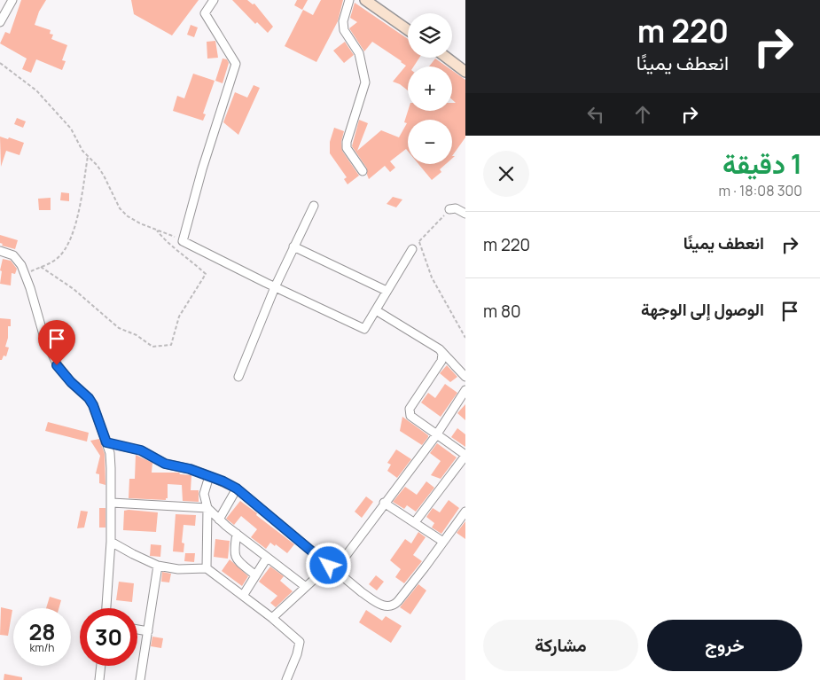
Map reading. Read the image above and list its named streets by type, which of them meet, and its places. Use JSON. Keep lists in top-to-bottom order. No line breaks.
{"page":{"turn":["220 m","انعطف يمينًا"],"map_buttons":["+","−"],"heading":["1 دقيقة","300 m · 18:08"],"list":[{"name":"انعطف يمينًا","value":"220 m"},{"name":"الوصول إلى الوجهة","value":"80 m"}],"speed":"28 km/h","limit":"30","buttons":["خروج","مشاركة"]}}
